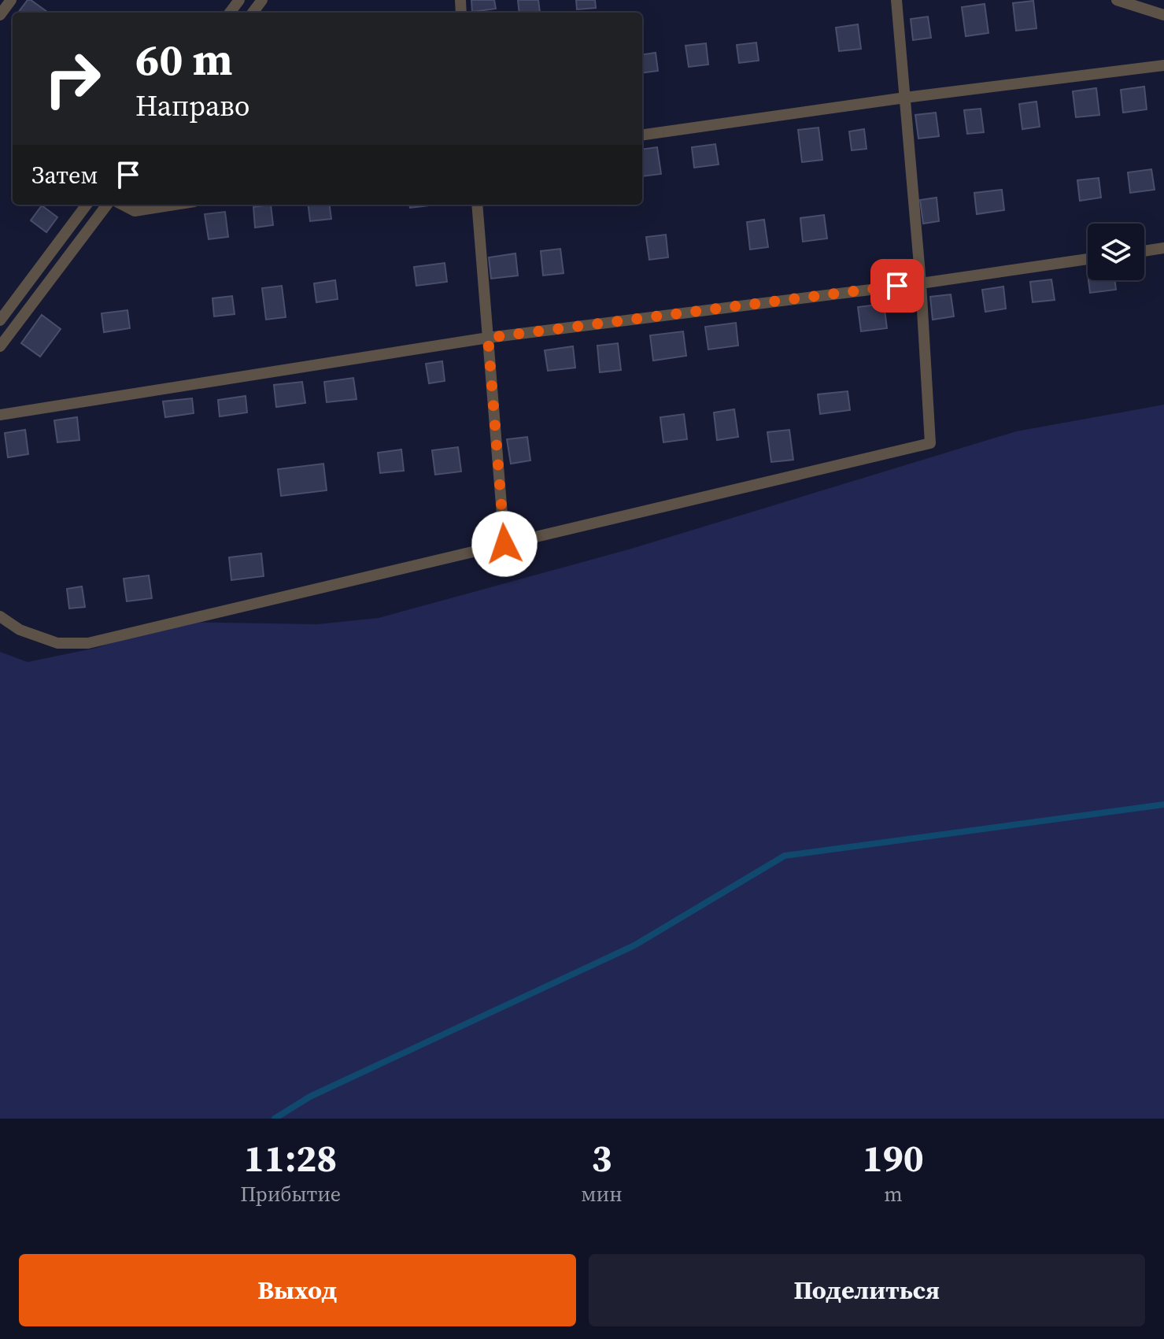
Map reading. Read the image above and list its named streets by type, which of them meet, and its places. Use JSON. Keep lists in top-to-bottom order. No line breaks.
{"page":{"turn":["60 m","Направо"],"then":"Затем","eta":["11:28","Прибытие","3","мин","190","m"],"buttons":["Выход","Поделиться"]}}
